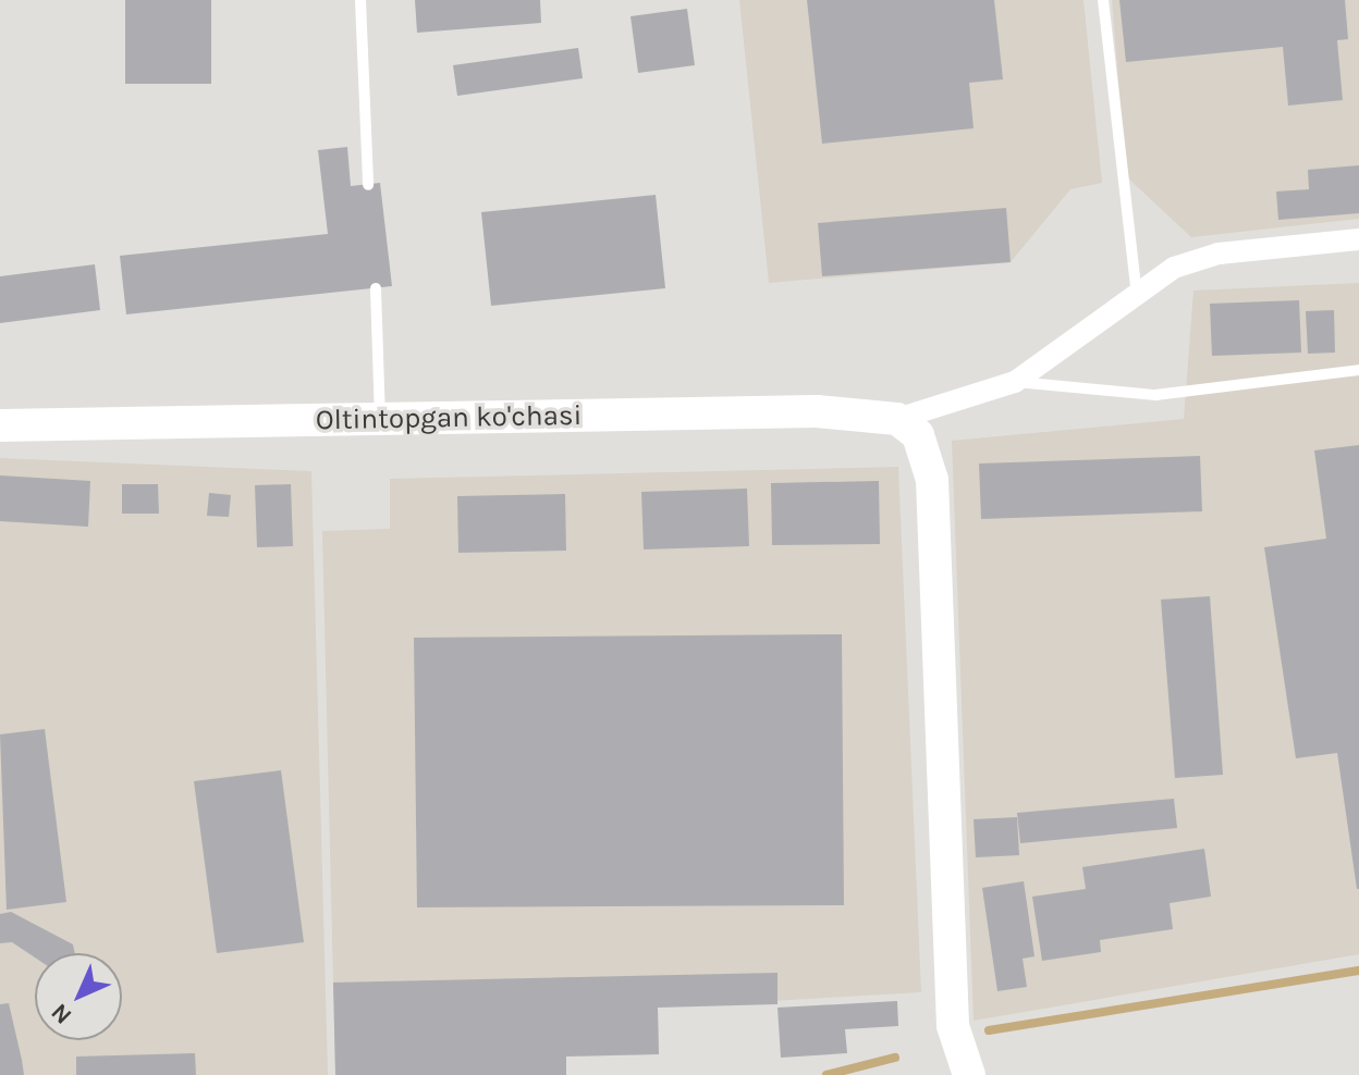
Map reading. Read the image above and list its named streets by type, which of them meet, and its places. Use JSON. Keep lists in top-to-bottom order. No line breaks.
{"streets":{"street":["Oltintopgan ko'chasi"]},"north":"bottom left"}
